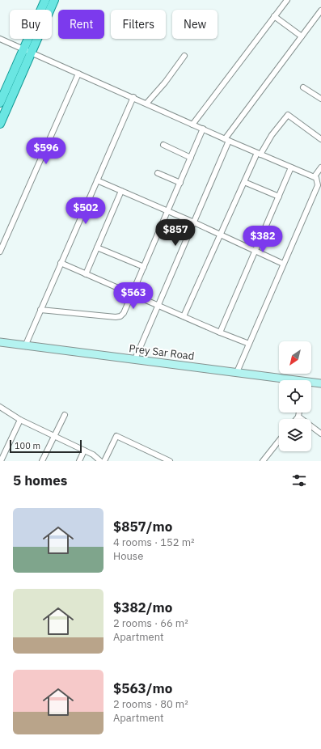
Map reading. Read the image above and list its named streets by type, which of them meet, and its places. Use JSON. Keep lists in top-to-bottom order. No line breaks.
{"streets":{"main road":["Prey Sar Road"]},"scale_bar":"100 m","north":"bottom left","page":{"chip":["Buy","Rent","Filters","New"],"price":["$596","$502","$857","$382","$563"],"scale":"100 m","heading":"5 homes","list":[{"name":"$857/mo","note":"4 rooms · 152 m² · House"},{"name":"$382/mo","note":"2 rooms · 66 m² · Apartment"},{"name":"$563/mo","note":"2 rooms · 80 m² · Apartment"}]}}
